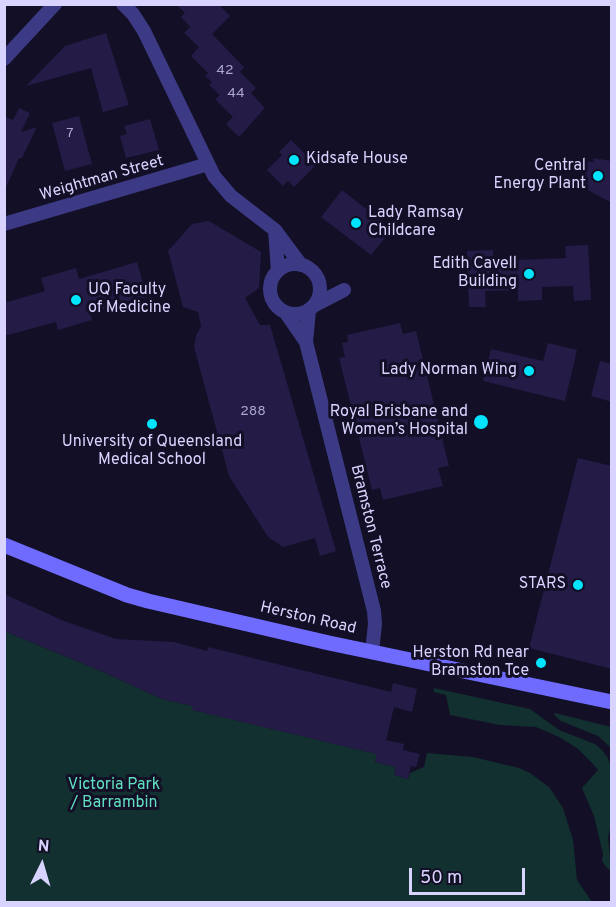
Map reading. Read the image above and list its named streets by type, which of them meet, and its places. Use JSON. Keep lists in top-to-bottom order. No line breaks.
{"streets":{"main road":["Herston Road"],"street":["Weightman Street","Bramston Terrace"]},"crossings":[["Bramston Terrace","Herston Road"]],"parks":["Victoria Park / Barrambin"],"places":["Kidsafe House","Central Energy Plant","Lady Ramsay Childcare","Edith Cavell Building","UQ Faculty of Medicine","Lady Norman Wing","Royal Brisbane and Women’s Hospital","University of Queensland Medical School","STARS","Herston Rd near Bramston Tce"],"house_numbers":["42","44","7","288"],"scale_bar":"50 m","north":"top"}
